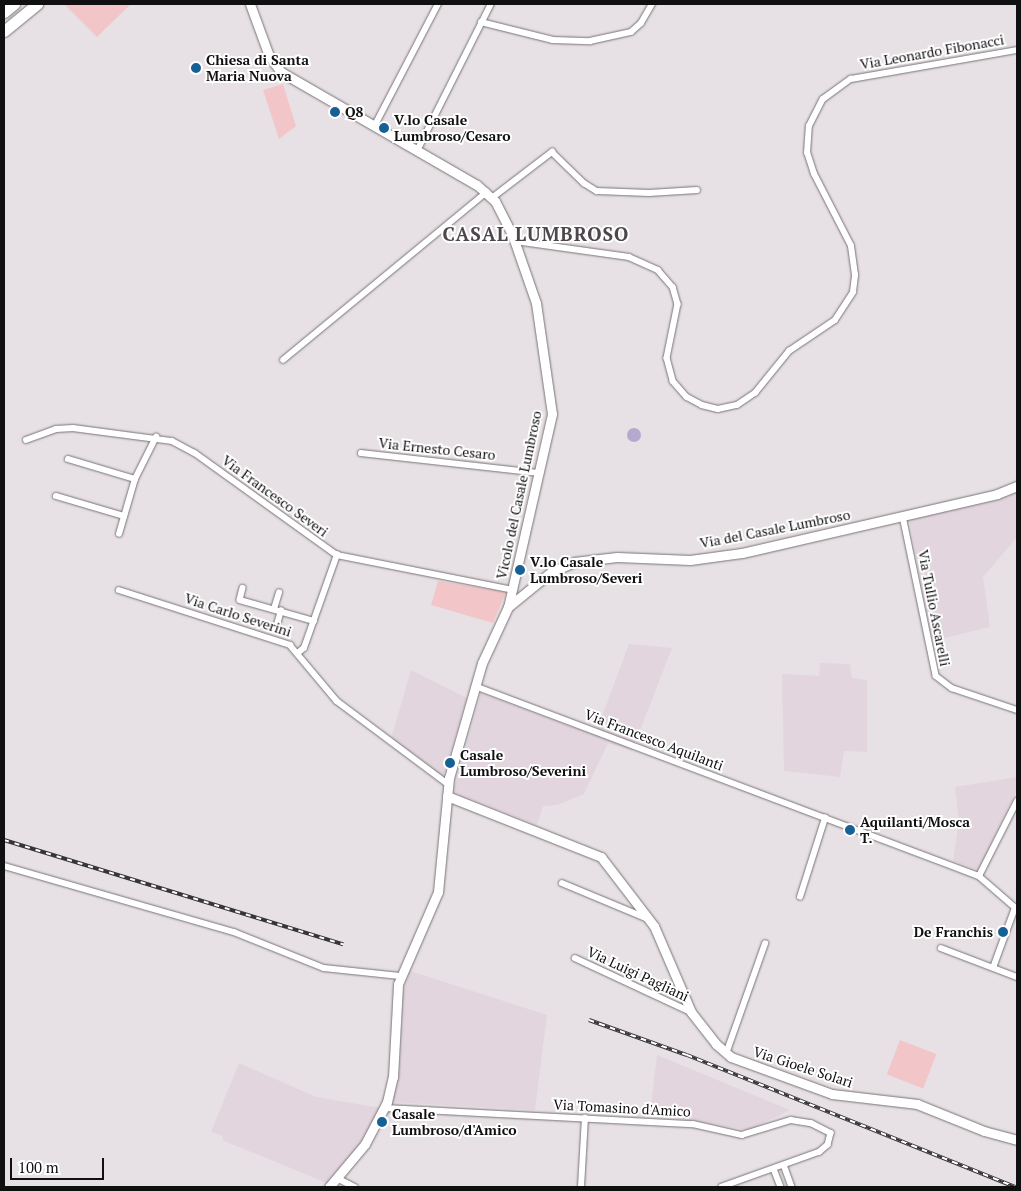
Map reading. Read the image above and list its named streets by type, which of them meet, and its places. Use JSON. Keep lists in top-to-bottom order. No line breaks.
{"streets":{"street":["Via Leonardo Fibonacci","Via Ernesto Cesaro","Vicolo del Casale Lumbroso","Via Francesco Severi","Via del Casale Lumbroso","Via Tullio Ascarelli","Via Carlo Severini","Via Francesco Aquilanti","Via Luigi Pagliani","Via Gioele Solari","Via Tomasino d'Amico"]},"crossings":[["Via Leonardo Fibonacci","Vicolo del Casale Lumbroso"],["Via Ernesto Cesaro","Vicolo del Casale Lumbroso"],["Vicolo del Casale Lumbroso","Via Francesco Severi"],["Vicolo del Casale Lumbroso","Via del Casale Lumbroso"],["Via del Casale Lumbroso","Via Tullio Ascarelli"],["Via del Casale Lumbroso","Via Carlo Severini"],["Via del Casale Lumbroso","Via Francesco Aquilanti"],["Via del Casale Lumbroso","Via Gioele Solari"],["Via del Casale Lumbroso","Via Tomasino d'Amico"],["Via Luigi Pagliani","Via Gioele Solari"]],"districts":["CASAL LUMBROSO"],"places":["Chiesa di Santa Maria Nuova","Q8","V.lo Casale Lumbroso/Cesaro","V.lo Casale Lumbroso/Severi","Casale Lumbroso/Severini","Aquilanti/Mosca T.","De Franchis","Casale Lumbroso/d'Amico"],"scale_bar":"100 m"}
